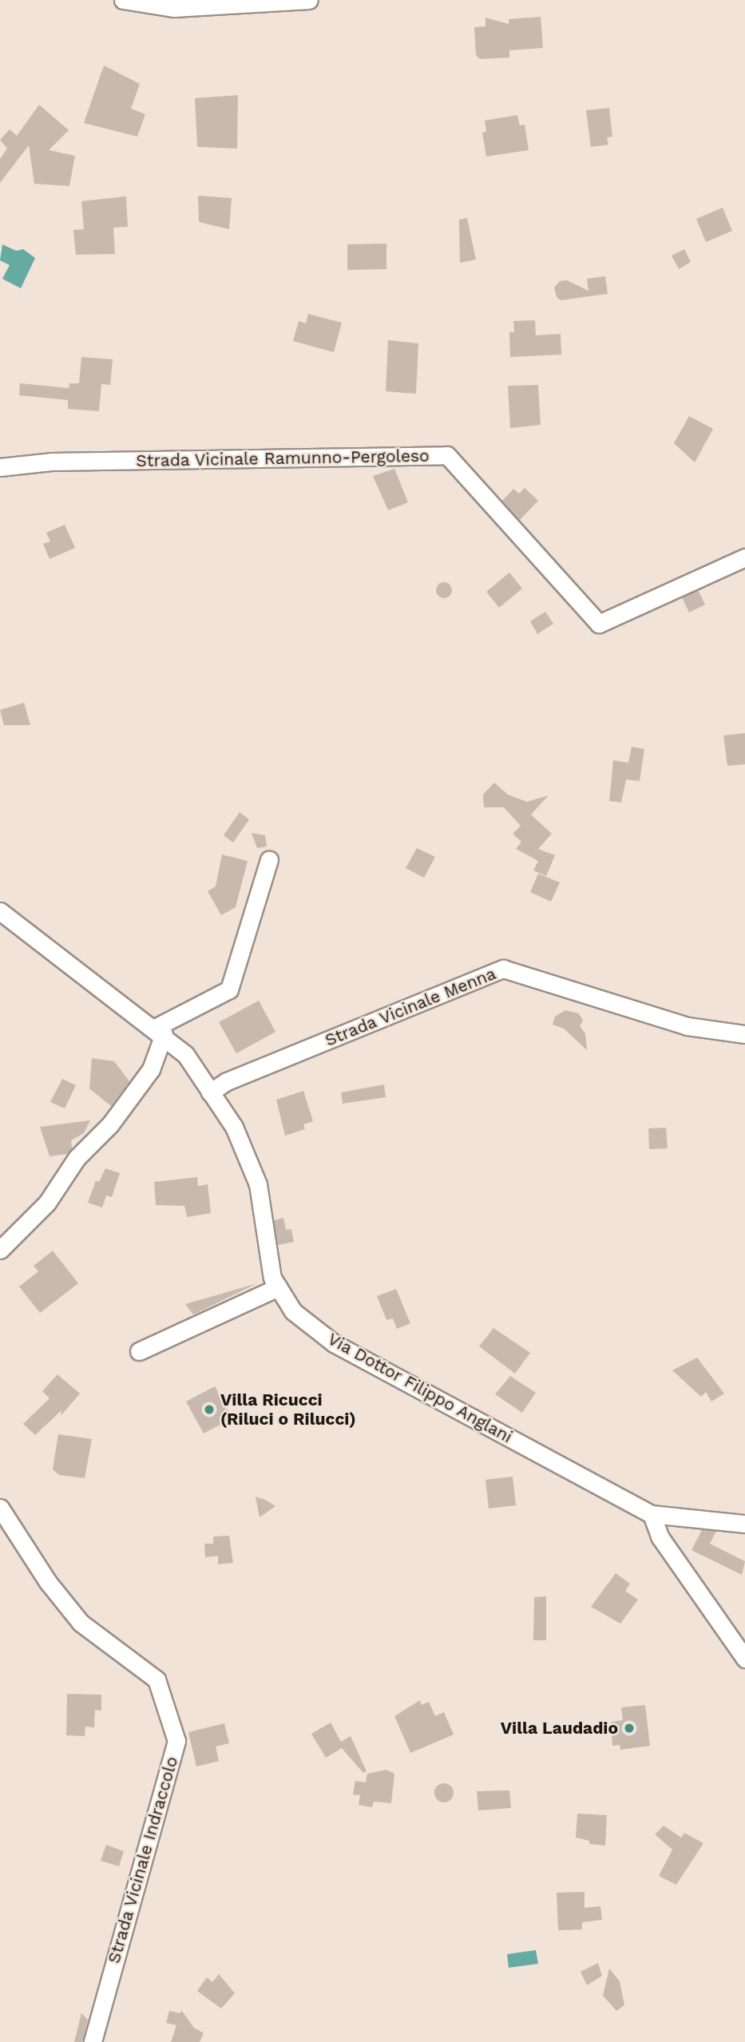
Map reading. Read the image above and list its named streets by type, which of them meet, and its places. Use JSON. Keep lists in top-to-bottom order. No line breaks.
{"streets":{"street":["Strada Vicinale Ramunno-Pergoleso","Strada Vicinale Menna","Via Dottor Filippo Anglani","Strada Vicinale Indraccolo"]},"crossings":[["Strada Vicinale Menna","Via Dottor Filippo Anglani"]],"places":["Villa Ricucci (Riluci o Rilucci)","Villa Laudadio"]}
